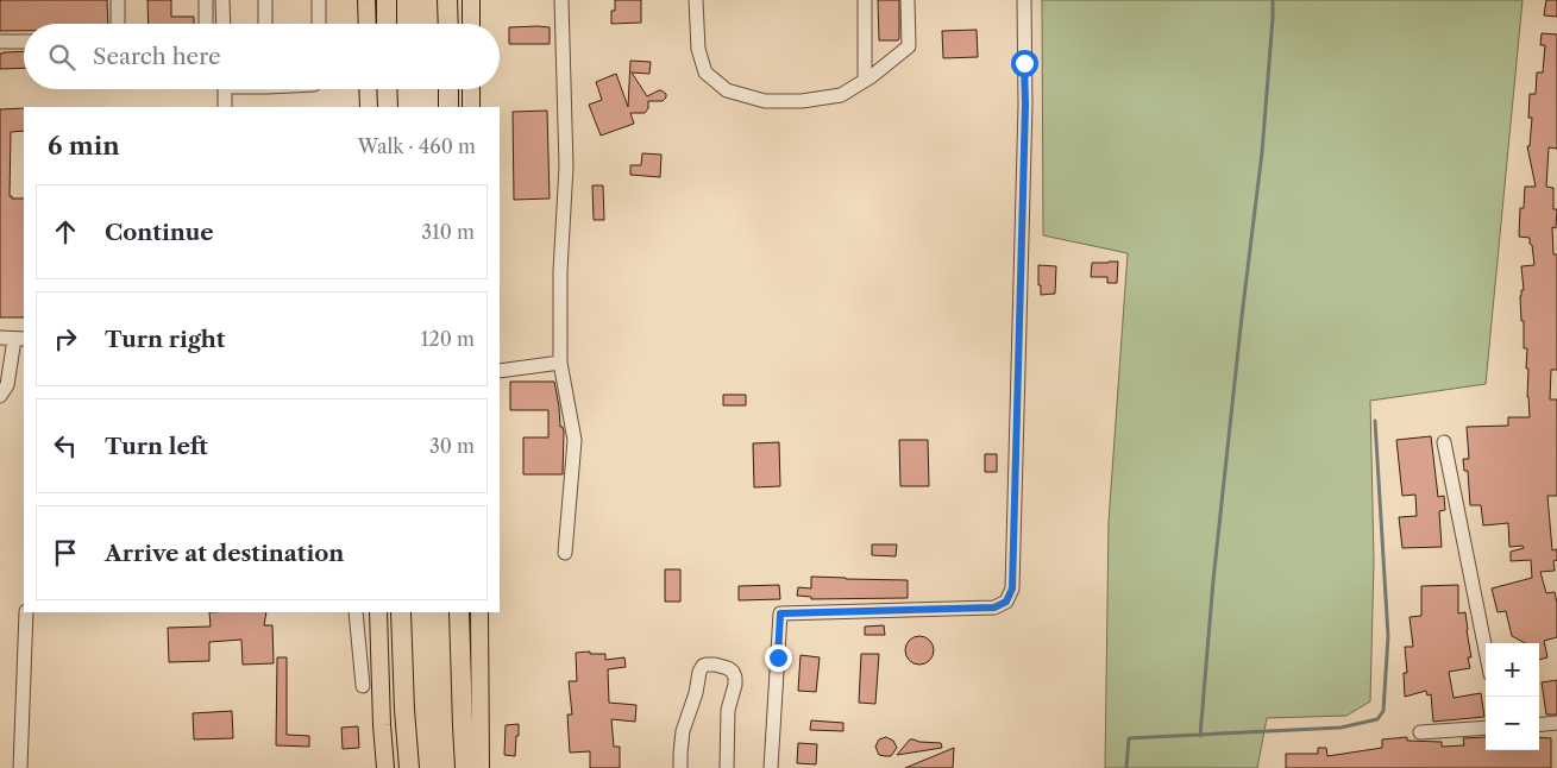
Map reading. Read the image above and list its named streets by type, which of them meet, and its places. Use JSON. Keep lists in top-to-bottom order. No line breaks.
{"page":{"search":"Search here","heading":["6 min","Walk · 460 m"],"list":[["Continue","310 m"],["Turn right","120 m"],["Turn left","30 m"],"Arrive at destination"],"map_buttons":["+","−"]}}
